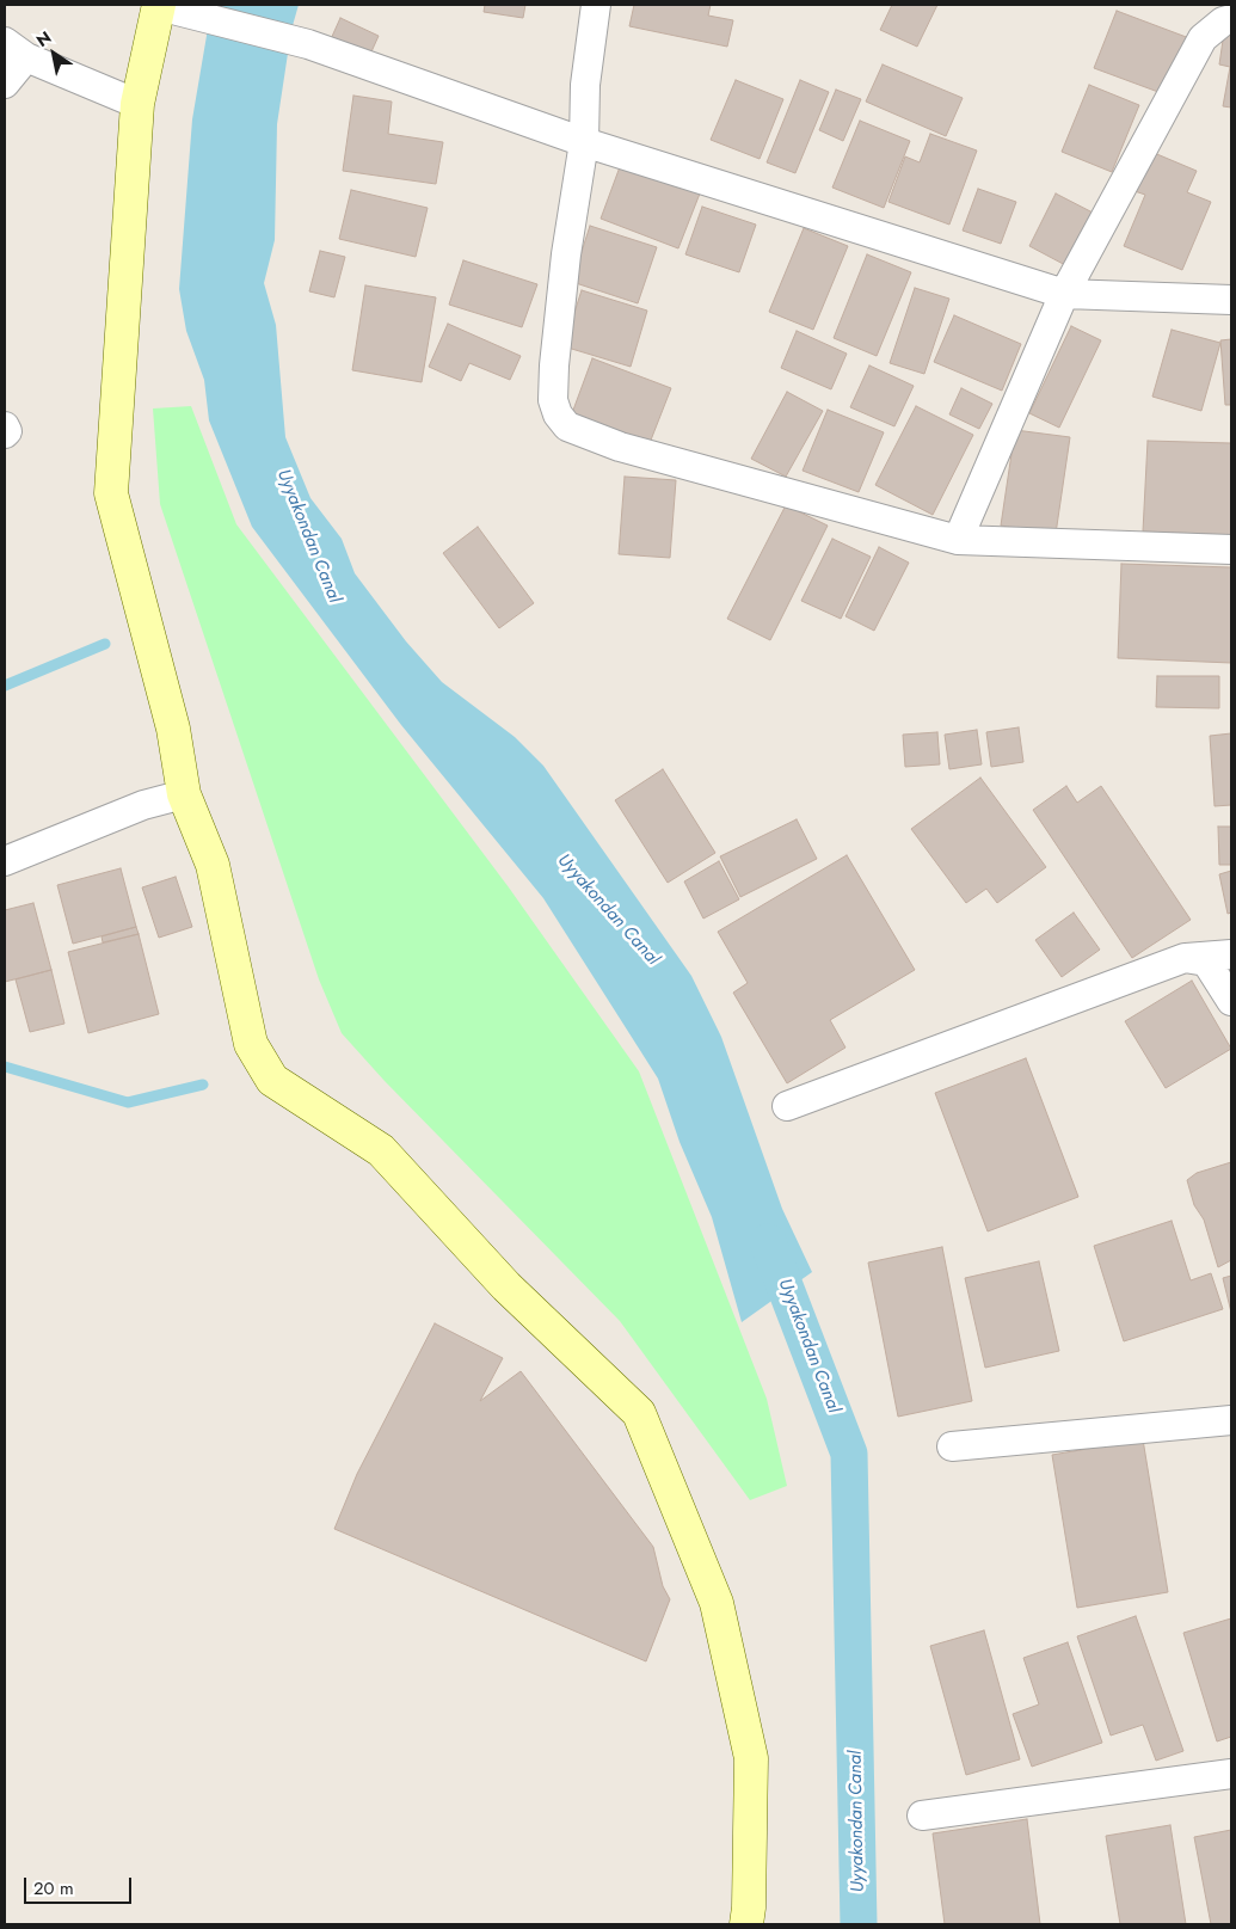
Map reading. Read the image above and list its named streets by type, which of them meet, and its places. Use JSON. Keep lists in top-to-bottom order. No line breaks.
{"water":["Uyyakondan Canal"],"scale_bar":"20 m","north":"top left"}
